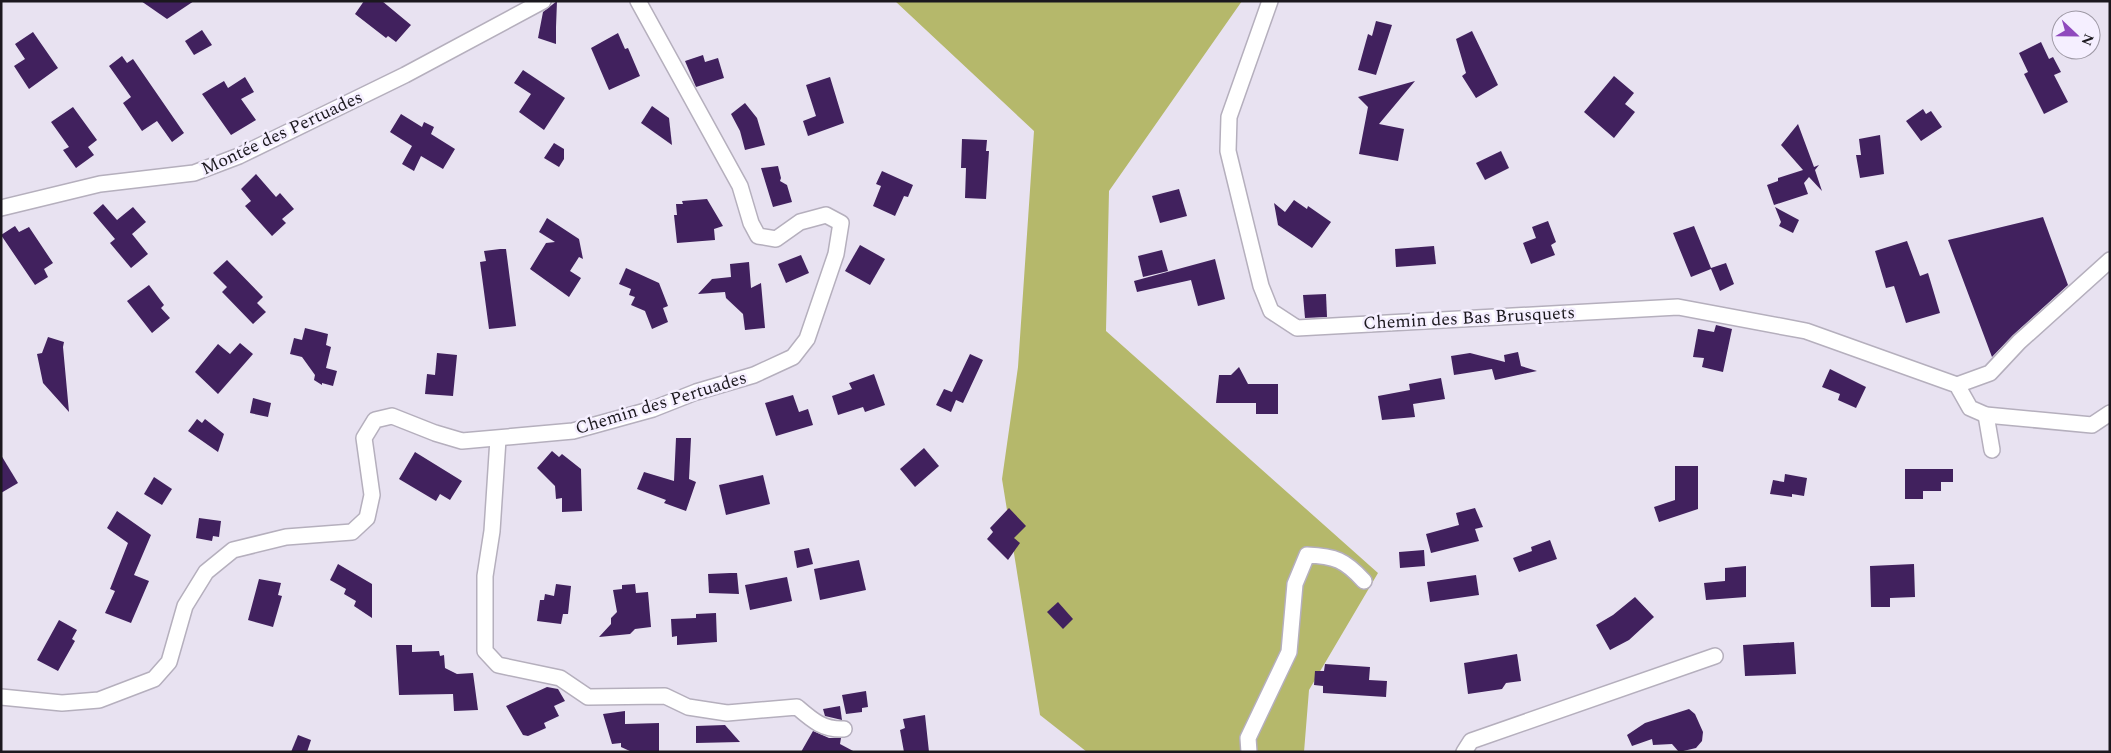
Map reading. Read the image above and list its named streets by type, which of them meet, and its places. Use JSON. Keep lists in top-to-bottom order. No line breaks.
{"streets":{"street":["Montée des Pertuades","Chemin des Bas Brusquets","Chemin des Pertuades"]},"north":"right"}
